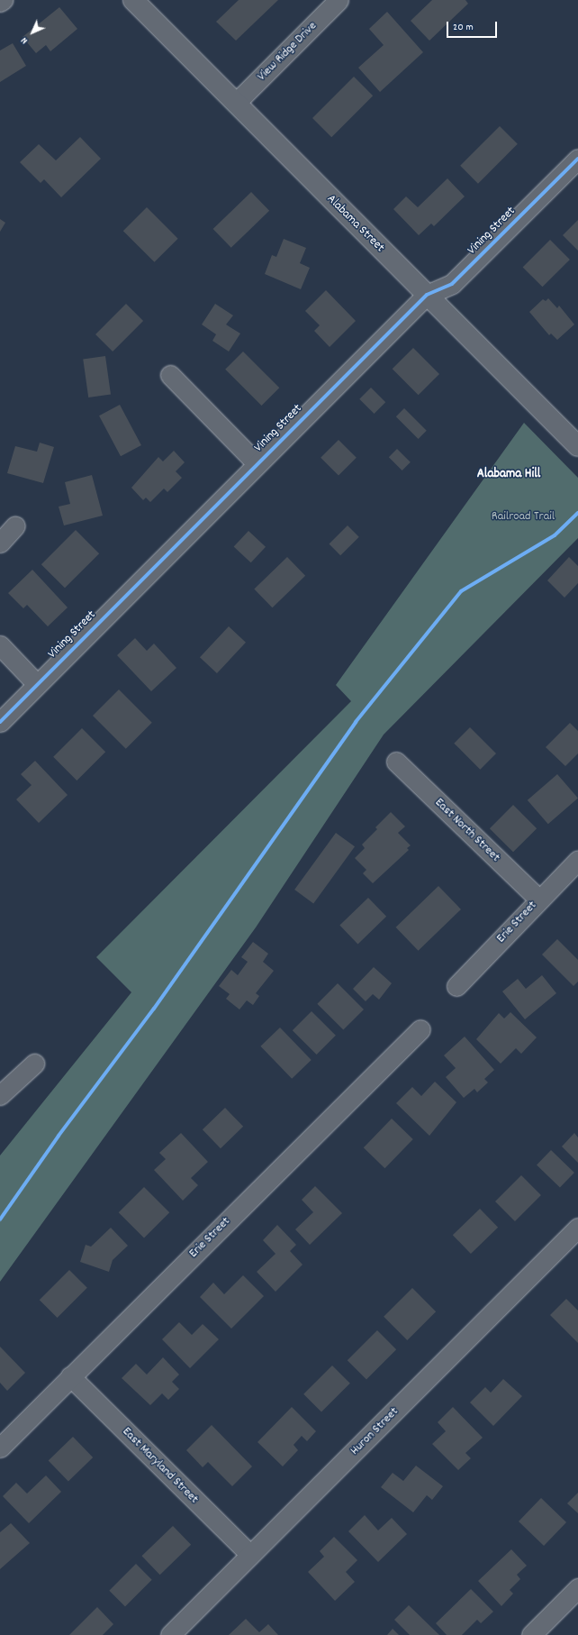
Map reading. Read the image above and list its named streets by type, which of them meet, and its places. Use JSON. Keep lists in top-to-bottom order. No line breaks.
{"streets":{"main road":["Alabama Street"],"street":["View Ridge Drive","Vining Street","East North Street","Erie Street","Huron Street","East Maryland Street"]},"crossings":[["View Ridge Drive","Alabama Street"],["Alabama Street","Vining Street"],["East North Street","Erie Street"],["Erie Street","East Maryland Street"],["Huron Street","East Maryland Street"]],"districts":["Alabama Hill"],"parks":["Railroad Trail"],"scale_bar":"20 m","north":"bottom left"}
